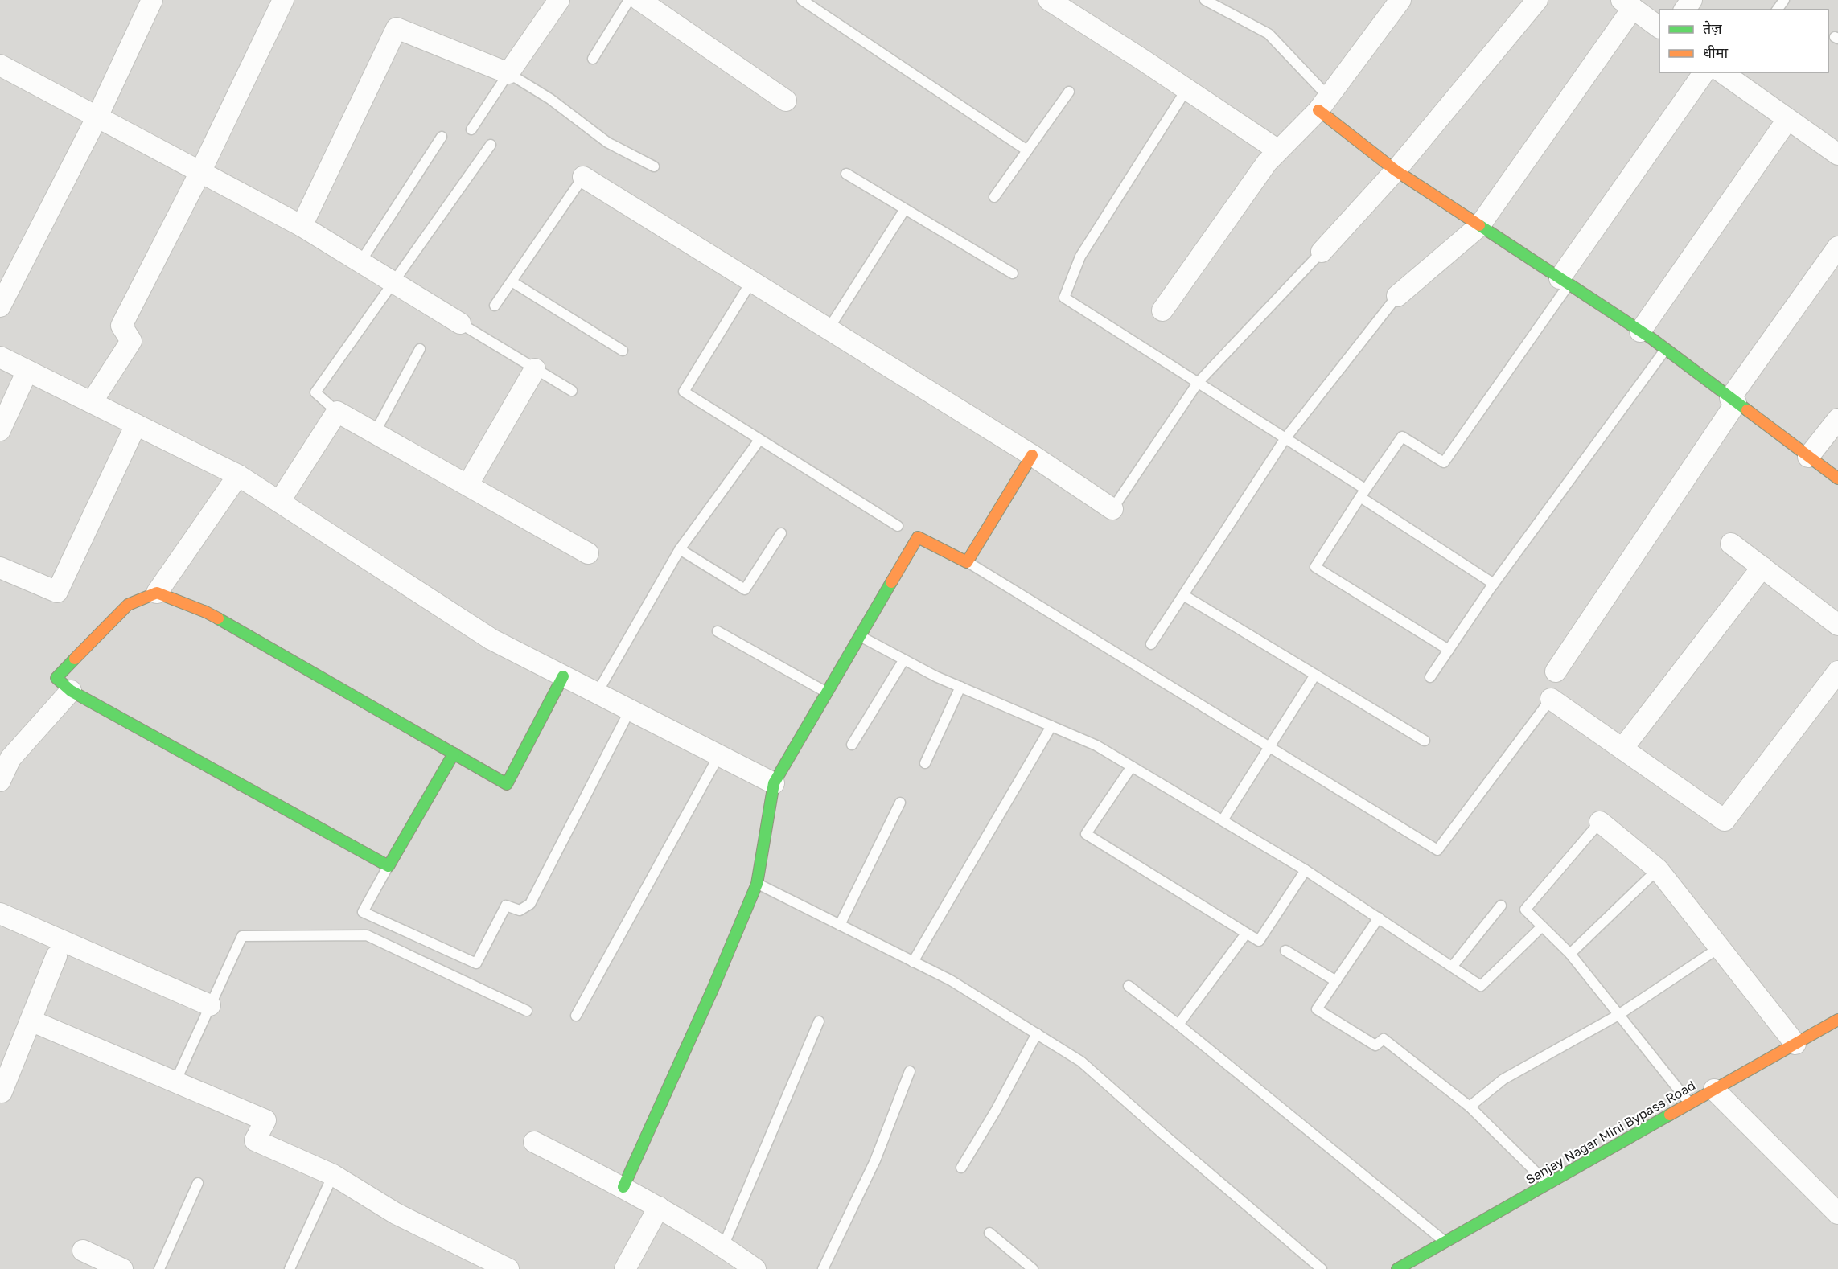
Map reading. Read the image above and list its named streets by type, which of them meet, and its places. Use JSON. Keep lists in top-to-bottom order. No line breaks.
{"streets":{"street":["Sanjay Nagar Mini Bypass Road"]},"legend":["तेज़","धीमा"]}
